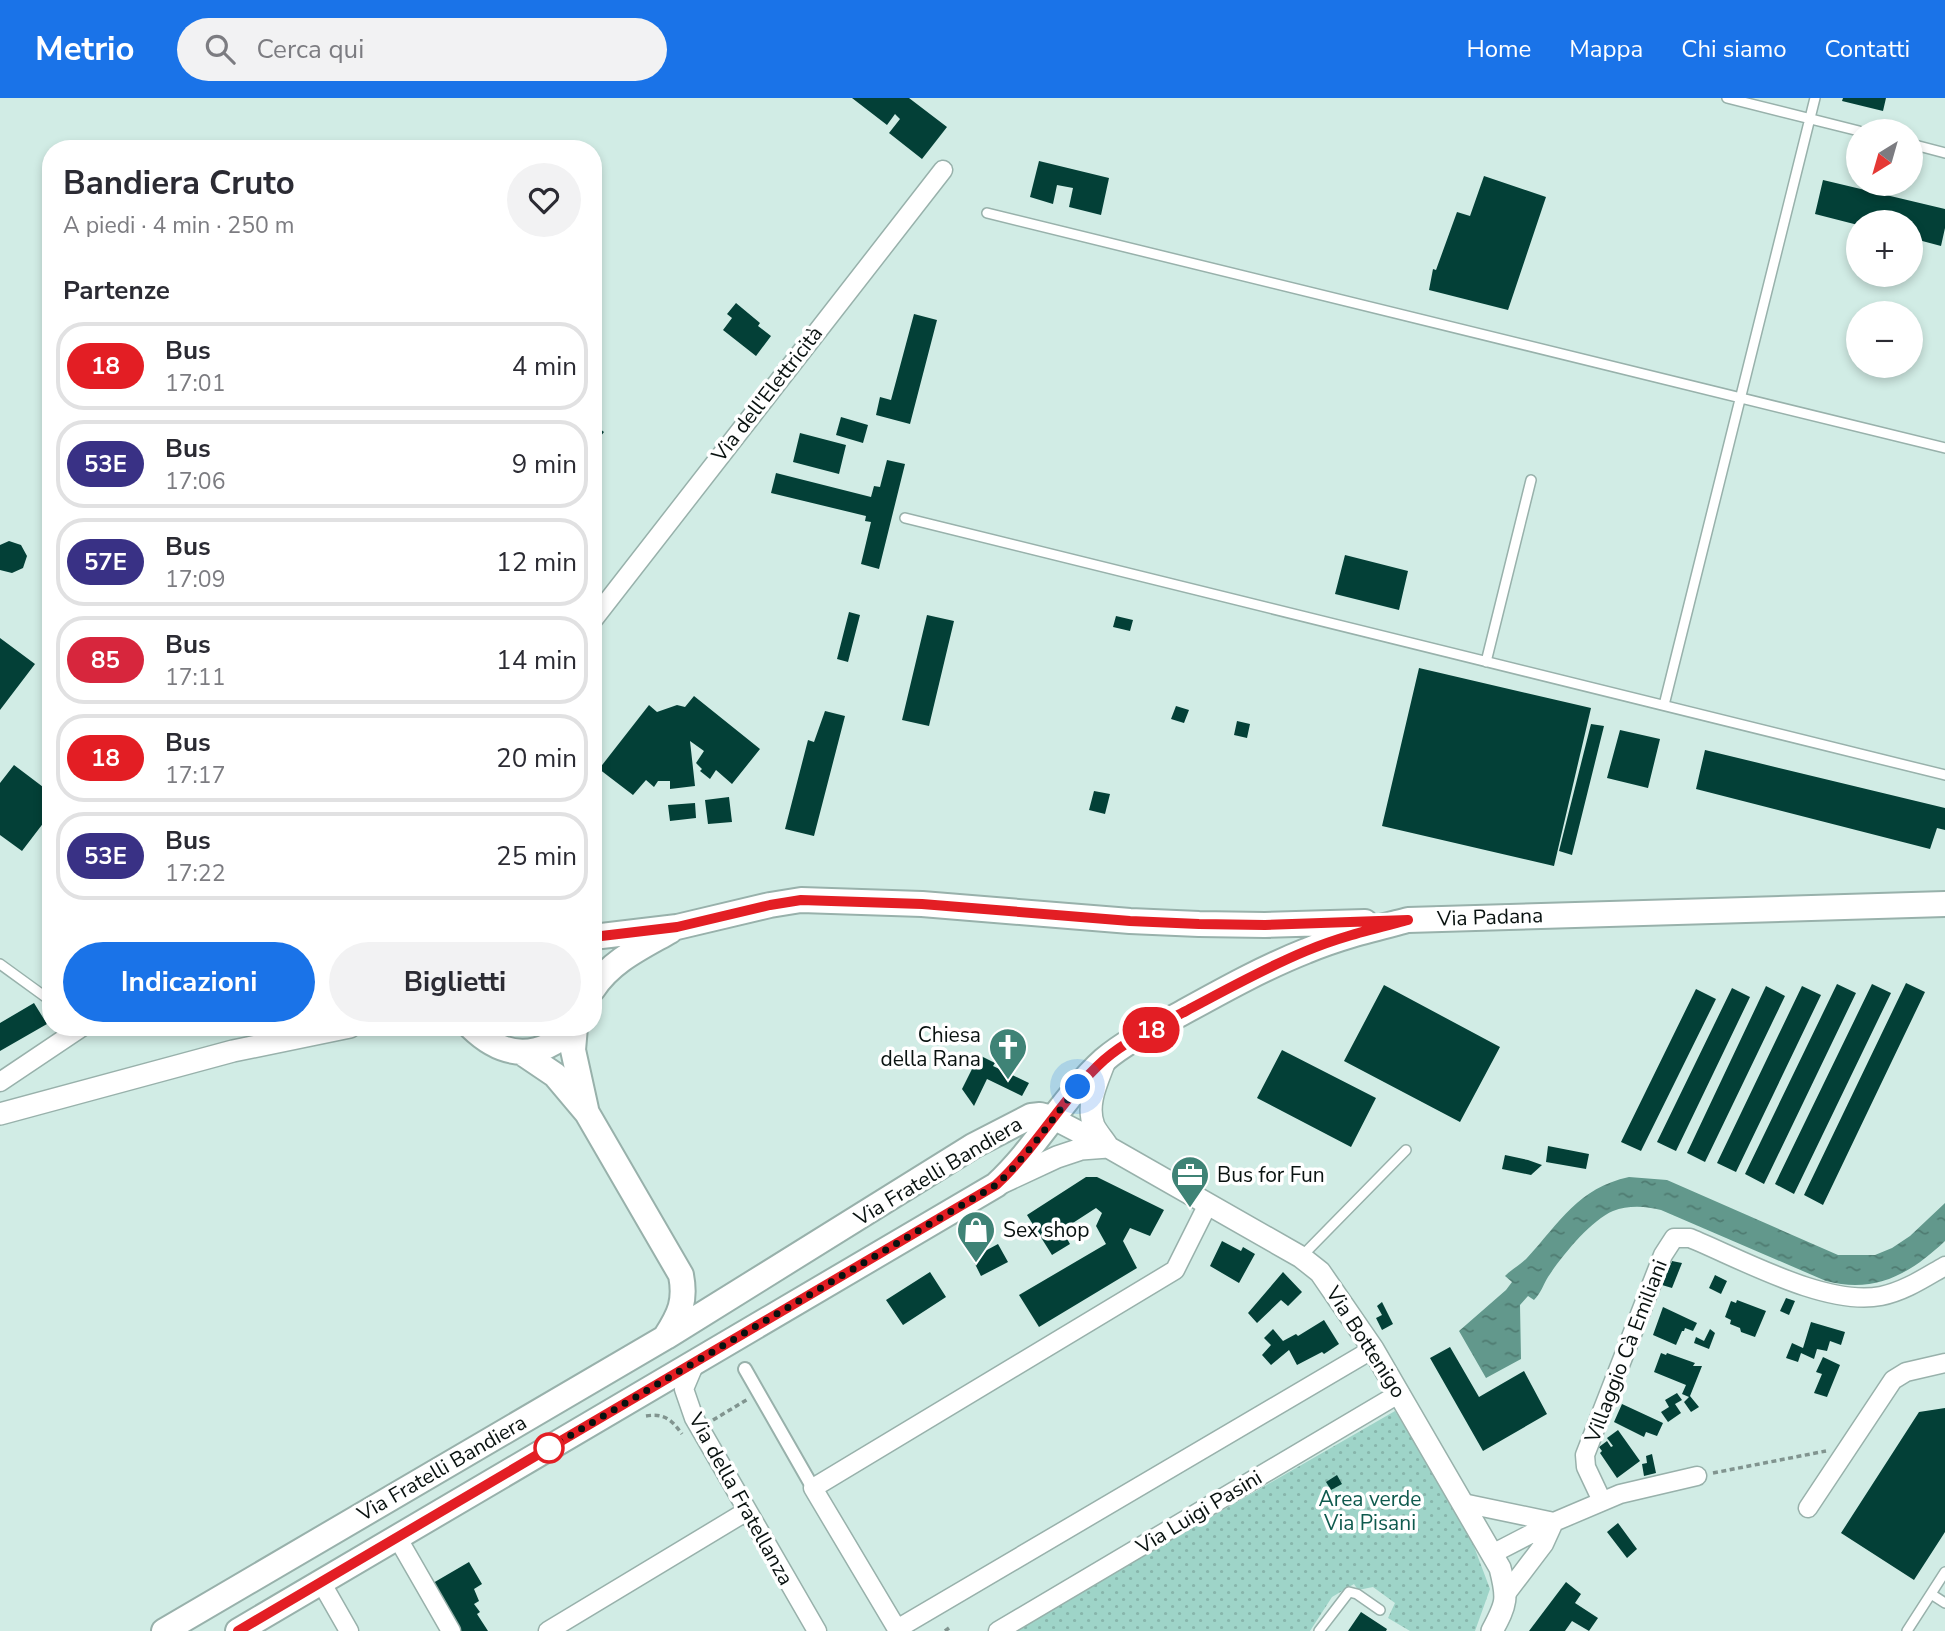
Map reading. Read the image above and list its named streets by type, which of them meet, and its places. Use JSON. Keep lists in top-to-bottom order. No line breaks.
{"streets":{"main road":["Via Padana","Via Fratelli Bandiera"],"street":["Via dell'Elettricità","Via Bottenigo","Villaggio Cà Emiliani","Via della Fratellanza","Via Luigi Pasini"]},"crossings":[["Via Padana","Via Fratelli Bandiera"],["Via Fratelli Bandiera","Via Bottenigo"],["Via Fratelli Bandiera","Via della Fratellanza"],["Via Bottenigo","Via Luigi Pasini"]],"parks":["Area verde Via Pisani"],"places":{"church":["Chiesa della Rana"],"office":["Bus for Fun"],"shop":["Sex shop"]},"lines":["bus line 18"],"north":"bottom left","page":{"header":"Metrio","search":"Cerca qui","nav":["Home","Mappa","Chi siamo","Contatti"],"on_map":"18","map_buttons":["+","−"],"heading":[["Bandiera Cruto","A piedi · 4 min · 250 m"],"Partenze"],"list":[{"mark":"18","name":"Bus","note":"17:01","value":"4 min"},{"mark":"53E","name":"Bus","note":"17:06","value":"9 min"},{"mark":"57E","name":"Bus","note":"17:09","value":"12 min"},{"mark":"85","name":"Bus","note":"17:11","value":"14 min"},{"mark":"18","name":"Bus","note":"17:17","value":"20 min"},{"mark":"53E","name":"Bus","note":"17:22","value":"25 min"}],"buttons":["Indicazioni","Biglietti"]}}
